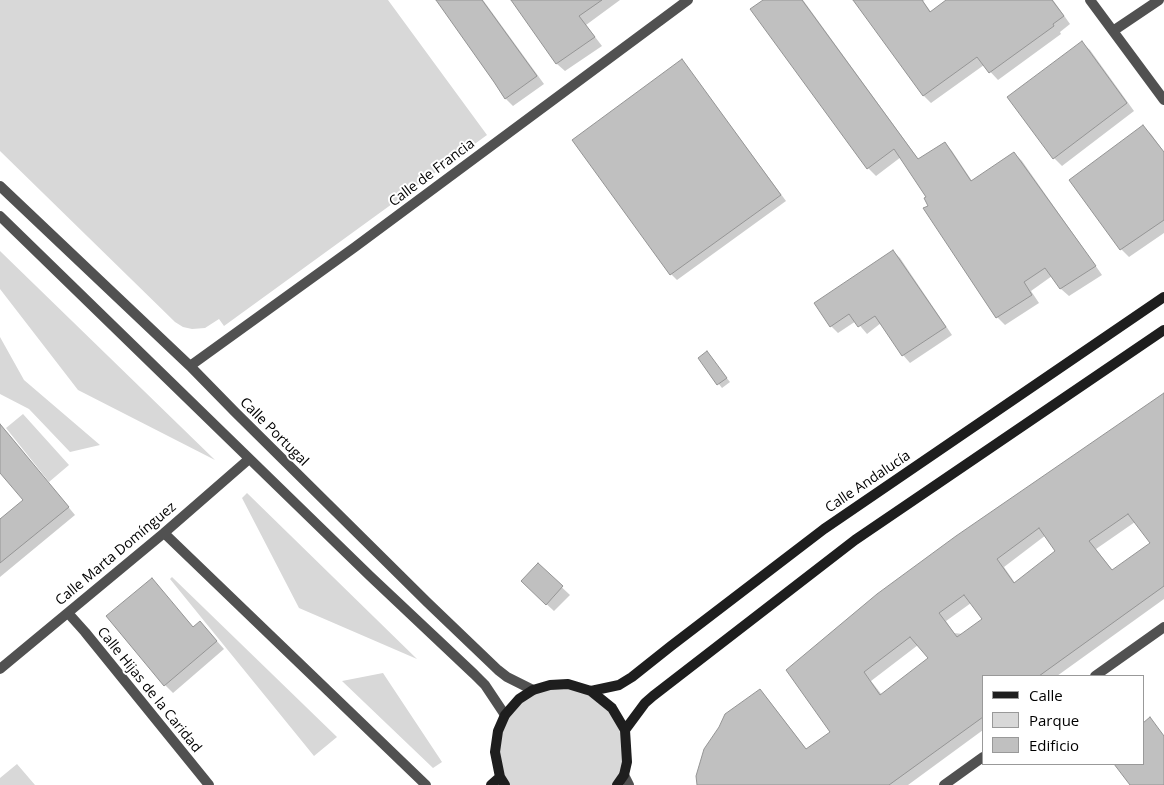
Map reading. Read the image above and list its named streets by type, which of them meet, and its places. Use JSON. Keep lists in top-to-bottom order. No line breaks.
{"streets":{"main road":["Calle Andalucía"],"street":["Calle de Francia","Calle Portugal","Calle Marta Domínguez","Calle Hijas de la Caridad"]},"crossings":[["Calle de Francia","Calle Portugal"],["Calle Marta Domínguez","Calle Hijas de la Caridad"]],"legend":["Calle","Parque","Edificio"]}
